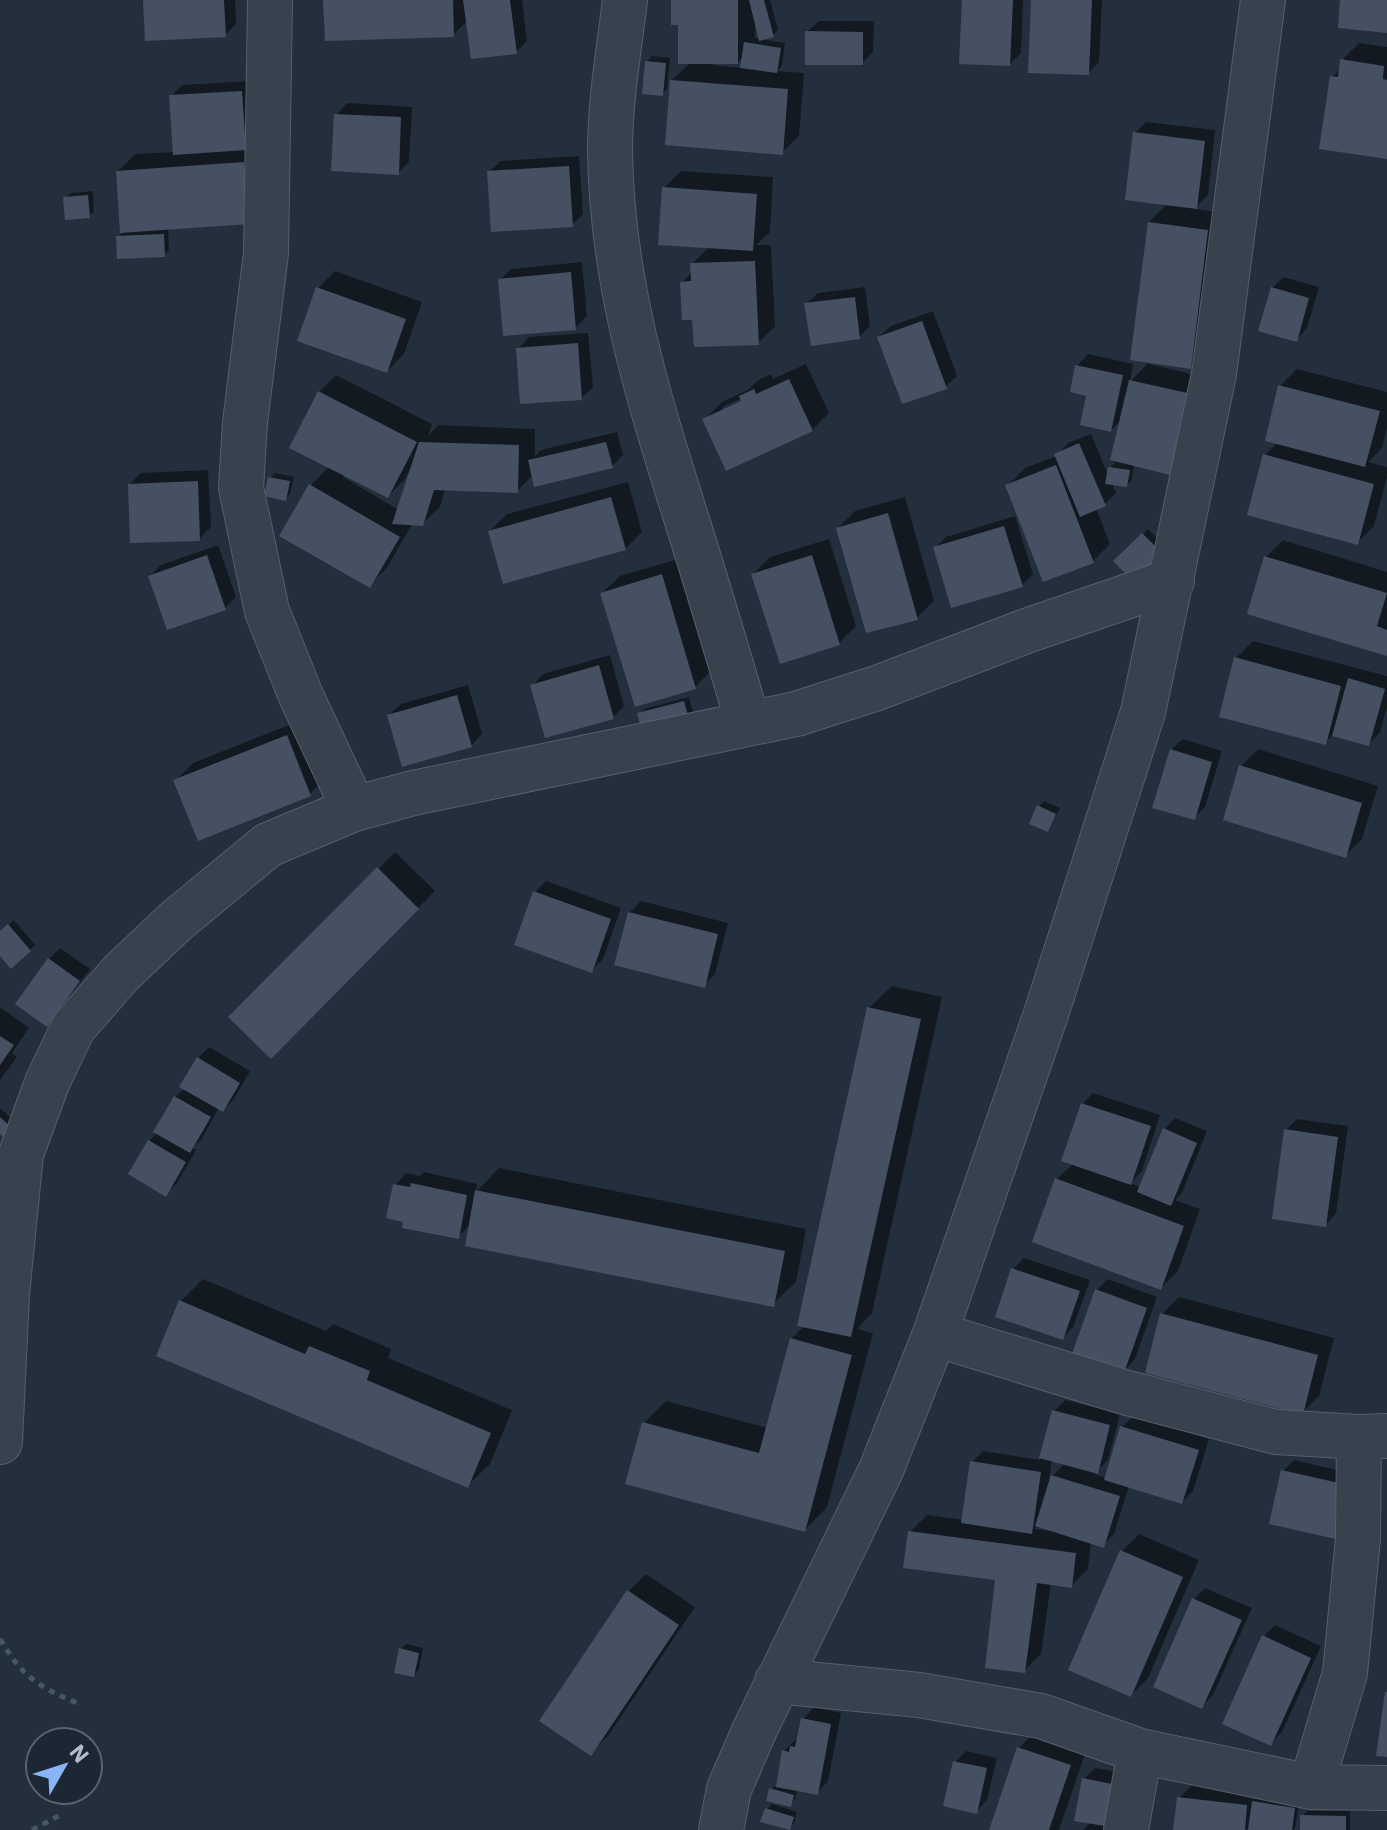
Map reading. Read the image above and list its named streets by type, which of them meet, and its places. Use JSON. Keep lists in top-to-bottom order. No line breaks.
{"north":"top right"}
